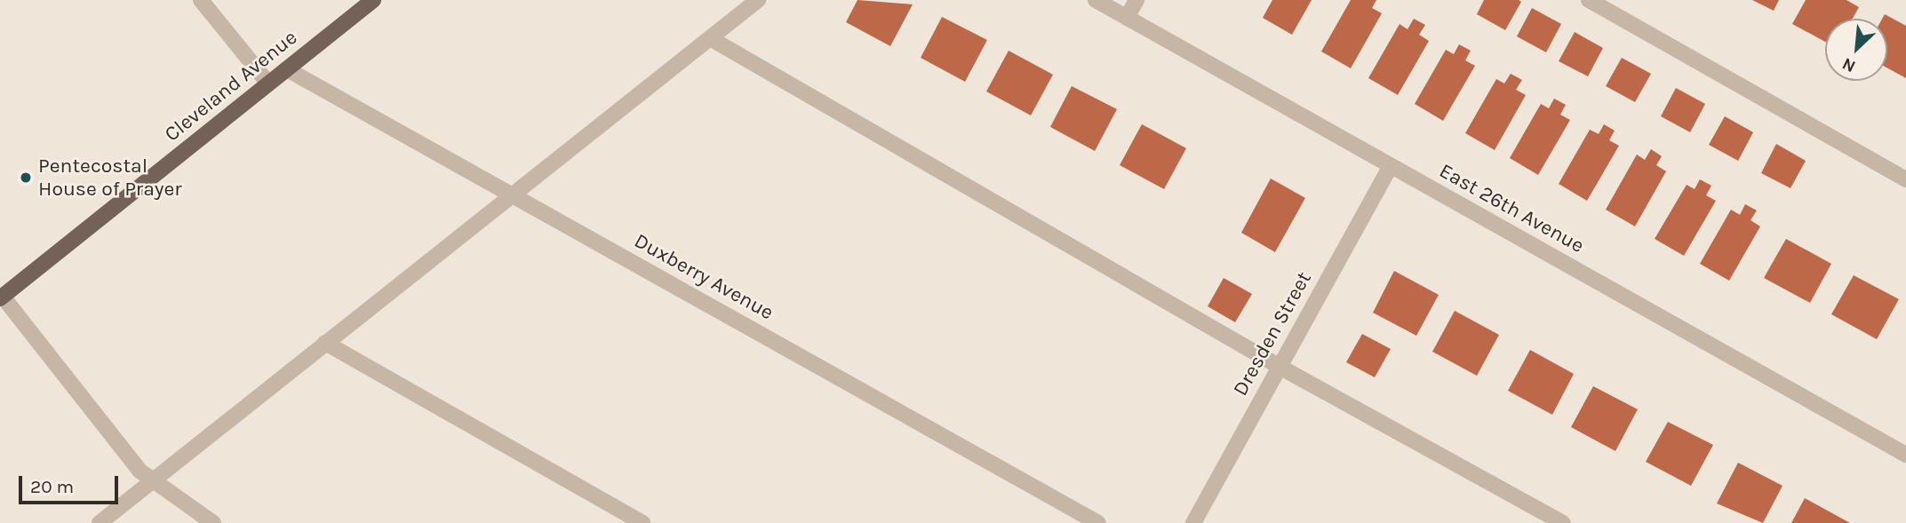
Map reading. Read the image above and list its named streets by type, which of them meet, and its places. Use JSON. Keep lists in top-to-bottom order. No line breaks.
{"streets":{"main road":["Cleveland Avenue"],"street":["East 26th Avenue","Duxberry Avenue","Dresden Street"]},"crossings":[["Cleveland Avenue","Duxberry Avenue"],["East 26th Avenue","Dresden Street"]],"places":["Pentecostal House of Prayer"],"scale_bar":"20 m","north":"bottom left"}
